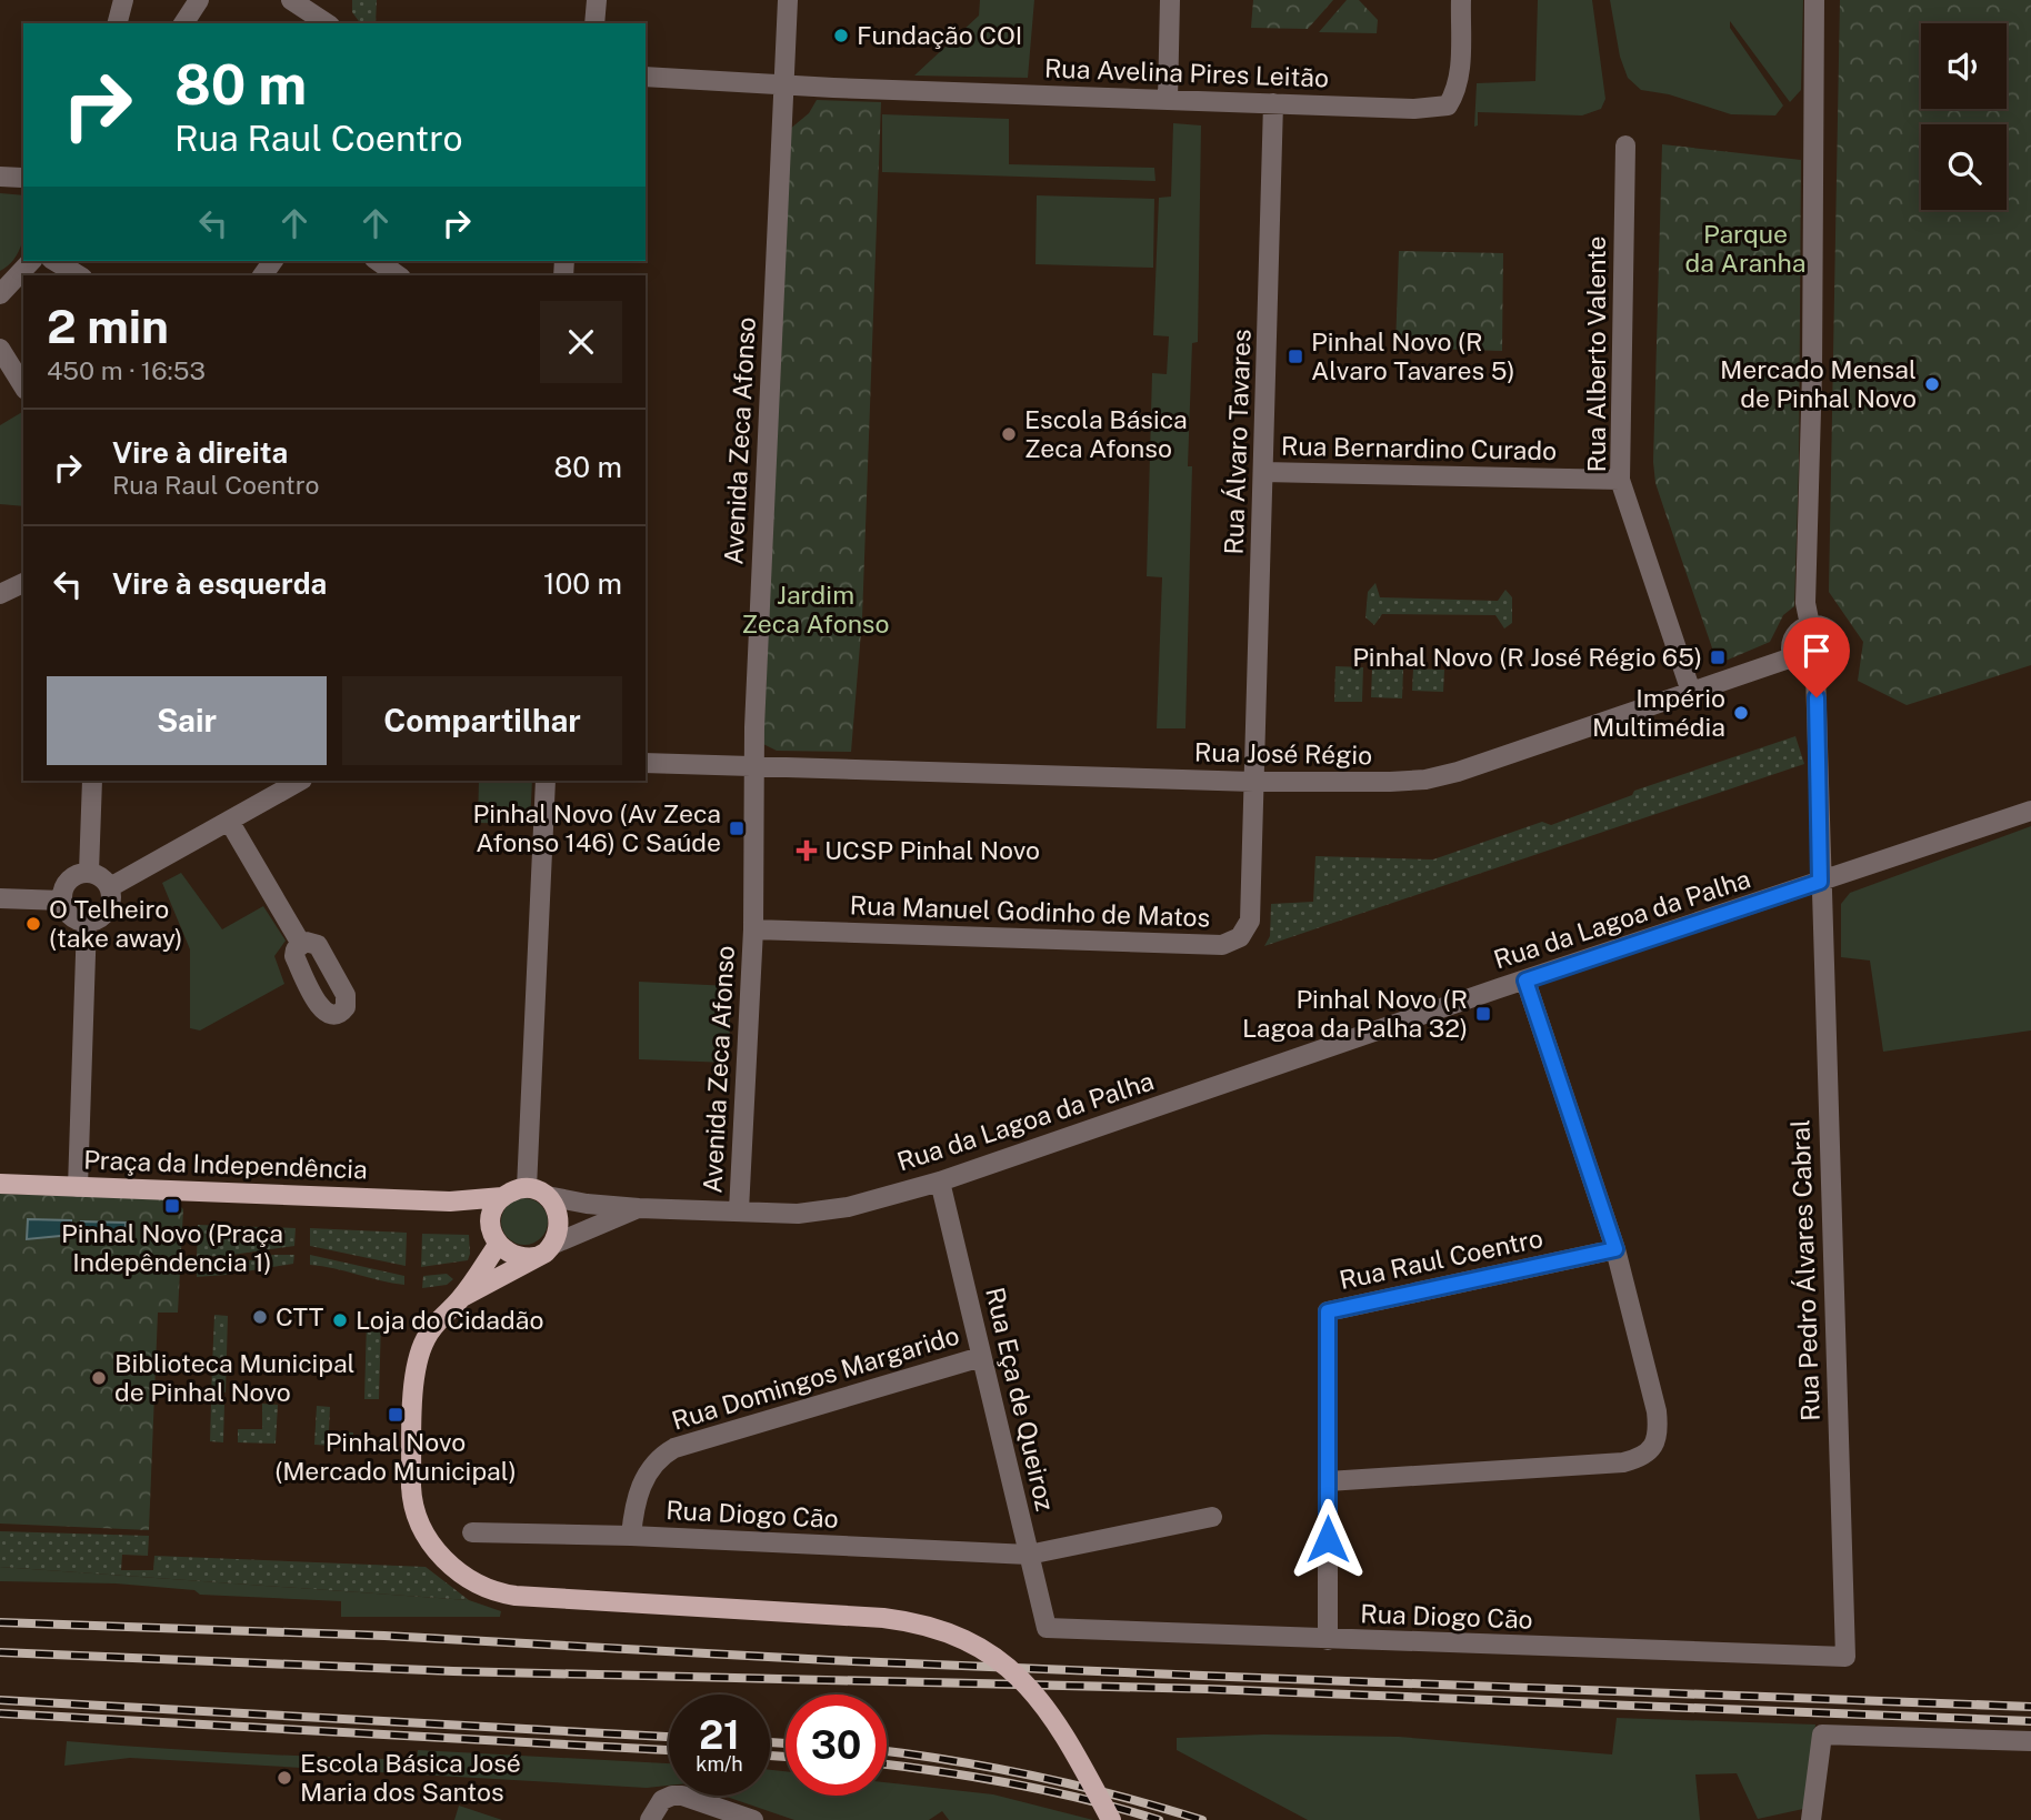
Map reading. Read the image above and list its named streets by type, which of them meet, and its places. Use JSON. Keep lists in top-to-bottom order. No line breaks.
{"streets":{"main road":["Praça da Independência"],"street":["Rua Avelina Pires Leitão","Rua Alberto Valente","Avenida Zeca Afonso","Rua Álvaro Tavares","Rua Bernardino Curado","Rua José Régio","Rua Manuel Godinho de Matos","Rua da Lagoa da Palha","Rua Raul Coentro","Rua Pedro Álvares Cabral","Rua Domingos Margarido","Rua Eça de Queiroz","Rua Diogo Cão"]},"crossings":[["Rua Avelina Pires Leitão","Avenida Zeca Afonso"],["Rua Avelina Pires Leitão","Rua Álvaro Tavares"],["Rua Alberto Valente","Rua Bernardino Curado"],["Rua Alberto Valente","Rua José Régio"],["Avenida Zeca Afonso","Rua José Régio"],["Avenida Zeca Afonso","Rua Manuel Godinho de Matos"],["Avenida Zeca Afonso","Rua da Lagoa da Palha"],["Rua Álvaro Tavares","Rua Bernardino Curado"],["Rua Álvaro Tavares","Rua José Régio"],["Rua Álvaro Tavares","Rua Manuel Godinho de Matos"],["Rua José Régio","Rua Manuel Godinho de Matos"],["Rua José Régio","Rua Pedro Álvares Cabral"],["Rua da Lagoa da Palha","Rua Pedro Álvares Cabral"],["Rua da Lagoa da Palha","Rua Eça de Queiroz"],["Rua Raul Coentro","Rua Diogo Cão"],["Rua Pedro Álvares Cabral","Rua Diogo Cão"],["Rua Domingos Margarido","Rua Eça de Queiroz"],["Rua Domingos Margarido","Rua Diogo Cão"],["Rua Eça de Queiroz","Rua Diogo Cão"]],"parks":["Parque da Aranha","Jardim Zeca Afonso"],"places":{"other":["Fundação COI","Mercado Mensal de Pinhal Novo","Escola Básica Zeca Afonso","Império Multimédia","O Telheiro (take away)","CTT","Loja do Cidadão","Biblioteca Municipal de Pinhal Novo","Escola Básica José Maria dos Santos"],"transit":["Pinhal Novo (R Alvaro Tavares 5)","Pinhal Novo (R José Régio 65)","Pinhal Novo (Av Zeca Afonso 146) C Saúde","Pinhal Novo (R Lagoa da Palha 32)","Pinhal Novo (Praça Indepêndencia 1)","Pinhal Novo (Mercado Municipal)"],"health":["UCSP Pinhal Novo"]},"page":{"turn":["80 m","Rua Raul Coentro"],"heading":["2 min","450 m · 16:53"],"list":[{"name":"Vire à direita","note":"Rua Raul Coentro","value":"80 m"},{"name":"Vire à esquerda","value":"100 m"}],"buttons":["Sair","Compartilhar"],"speed":"21 km/h","limit":"30"}}
